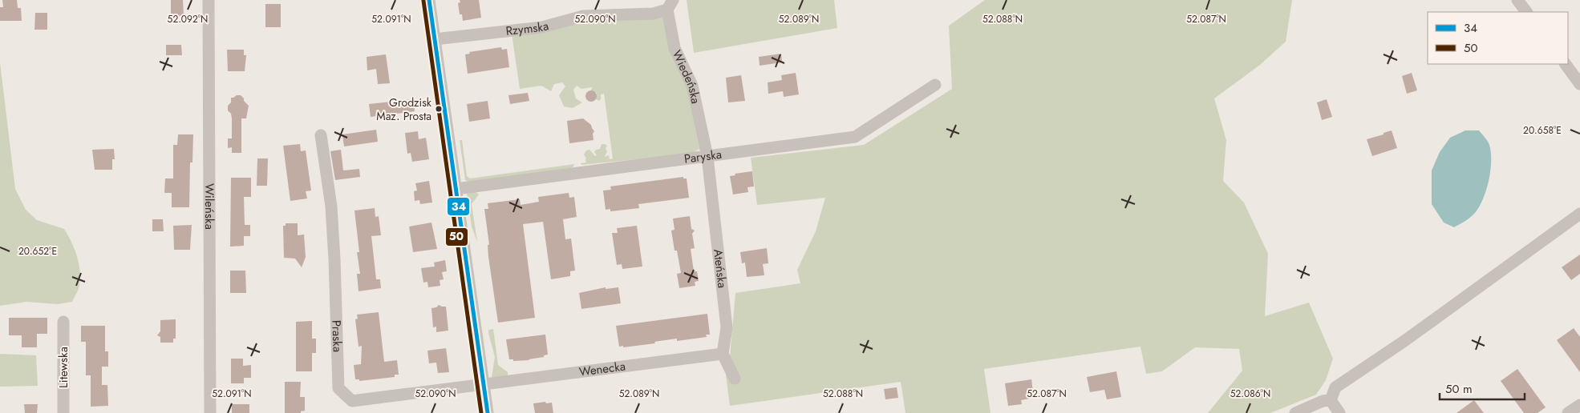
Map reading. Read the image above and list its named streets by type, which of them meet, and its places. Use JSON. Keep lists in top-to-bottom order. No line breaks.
{"streets":{"street":["Rzymska","Wiedeńska","Paryska","Wileńska","Ateńska","Praska","Litewska","Wenecka"]},"crossings":[["Rzymska","Wiedeńska"],["Wiedeńska","Paryska"],["Wiedeńska","Ateńska"],["Paryska","Ateńska"],["Ateńska","Wenecka"],["Praska","Wenecka"]],"places":["Grodzisk Maz. Prosta"],"lines":["transit line 34","transit line 50"],"legend":["34","50"],"scale_bar":"50 m","coordinates":["52.087°N","52.092°N","52.091°N","52.090°N","52.089°N","52.088°N","20.658°E","20.652°E","52.086°N"]}
